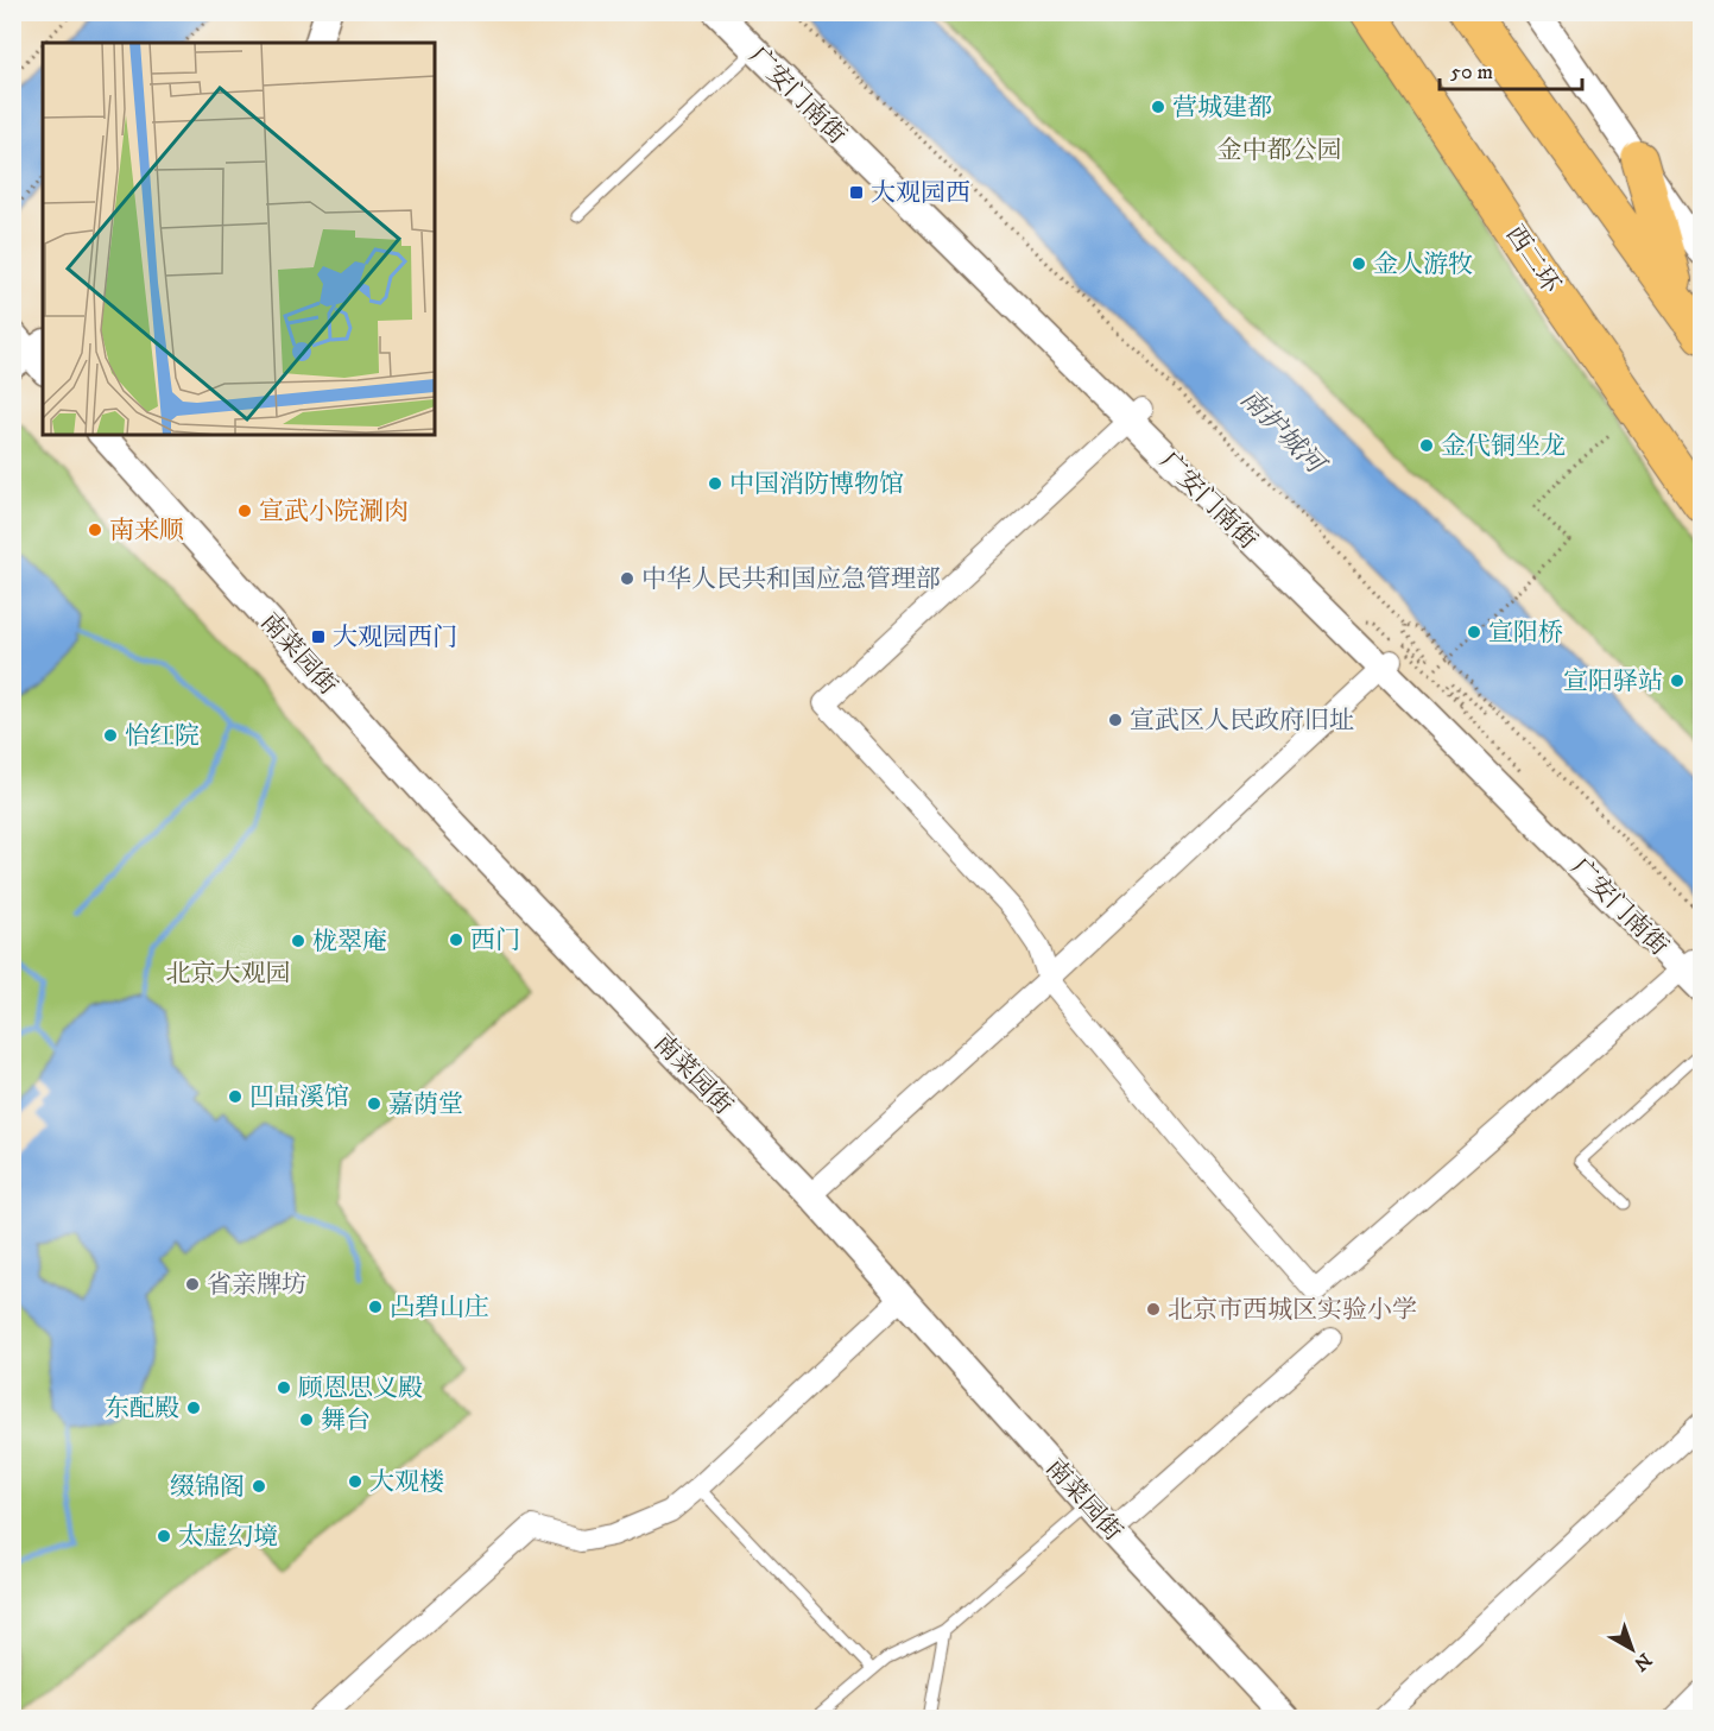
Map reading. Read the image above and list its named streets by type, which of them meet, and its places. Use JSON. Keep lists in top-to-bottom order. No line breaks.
{"streets":{"highway":["西二环"],"street":["广安门南街","南菜园街"]},"water":["南护城河"],"parks":["金中都公园","北京大观园"],"places":{"other":["营城建都","金人游牧","金代铜坐龙","中国消防博物馆","宣武小院涮肉","南来顺","中华人民共和国应急管理部","宣阳桥","宣阳驿站","宣武区人民政府旧址","怡红院","西门","栊翠庵","凹晶溪馆","嘉荫堂","省亲牌坊","凸碧山庄","北京市西城区实验小学","顾恩思义殿","东配殿","舞台","大观楼","缀锦阁","太虚幻境"],"transit":["大观园西","大观园西门"]},"scale_bar":"50 m","north":"bottom right"}
